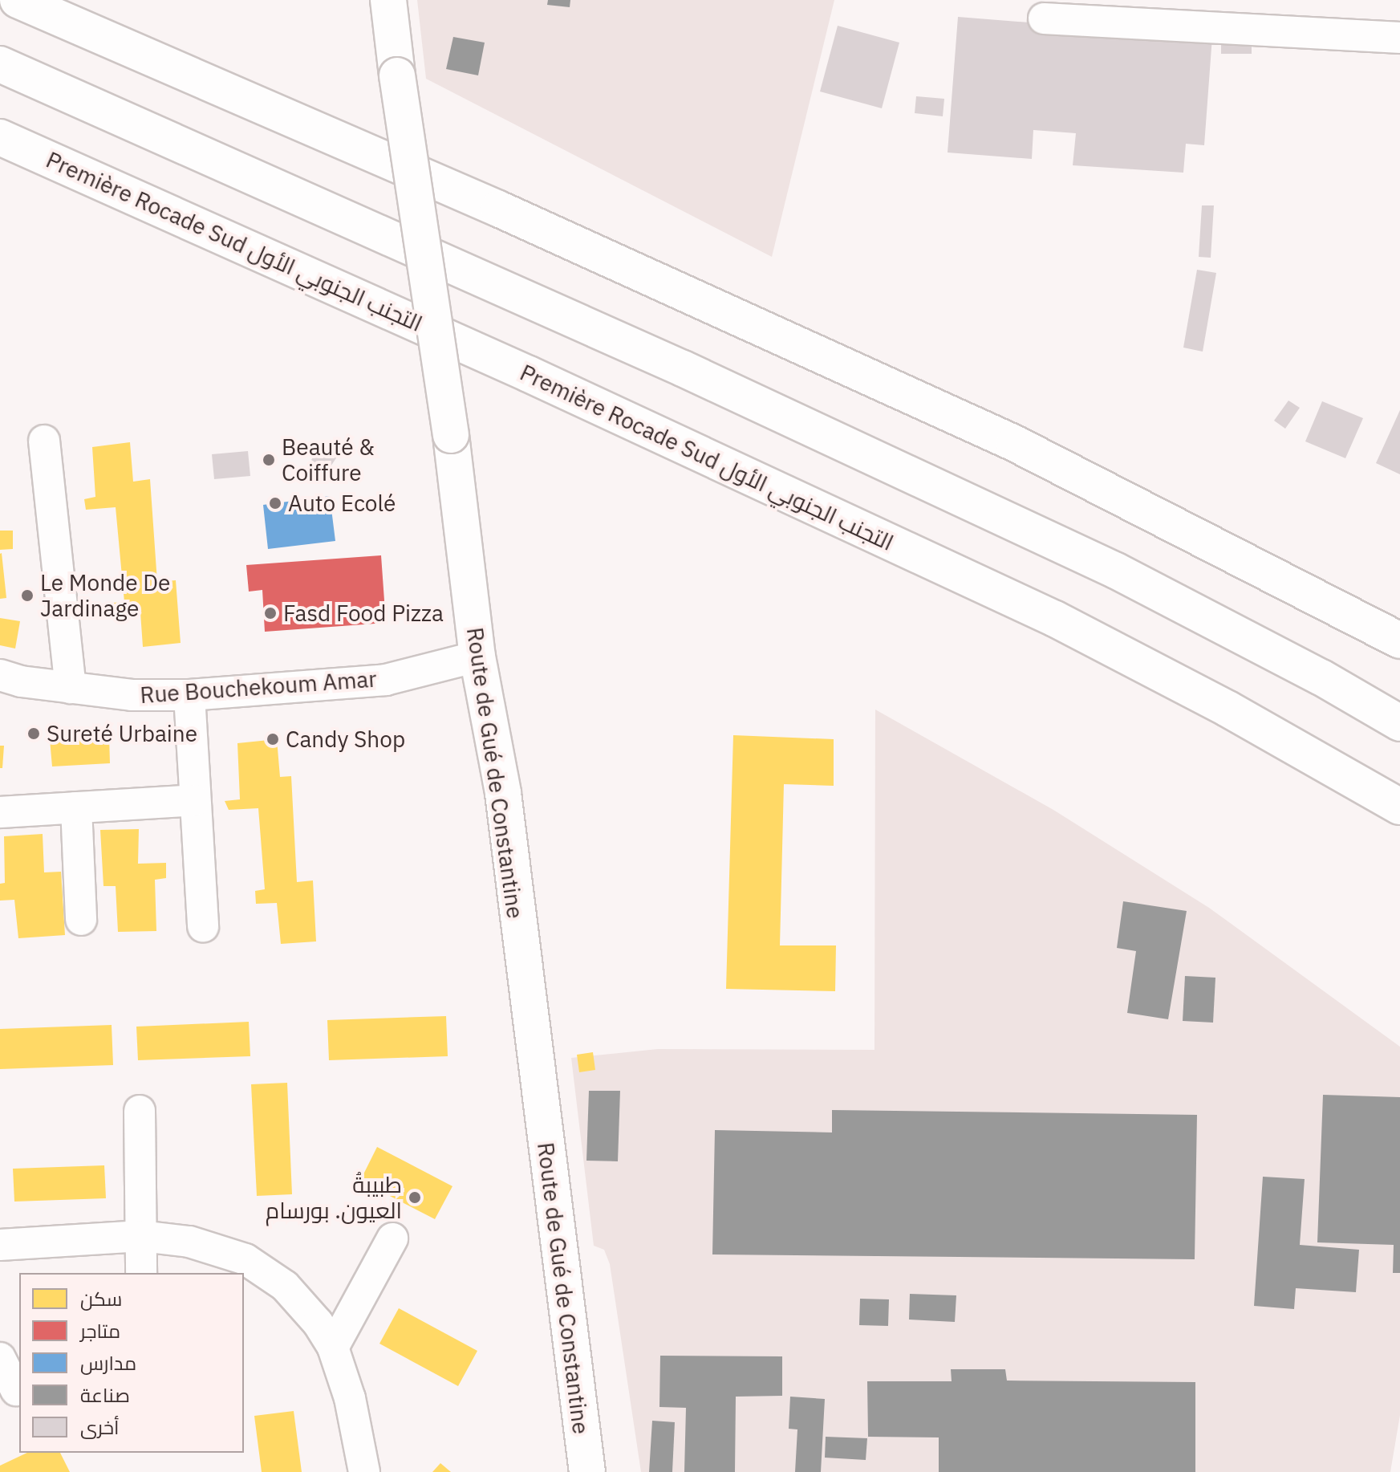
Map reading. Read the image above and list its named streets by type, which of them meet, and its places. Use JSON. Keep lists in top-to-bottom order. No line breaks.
{"streets":{"main road":["Première Rocade Sud التجنب الجنوبي الأول","Route de Gué de Constantine"],"street":["Rue Bouchekoum Amar"]},"crossings":[["Rue Bouchekoum Amar","Route de Gué de Constantine"]],"places":["Beauté & Coiffure","Auto Ecolé","Le Monde De Jardinage","Fasd Food Pizza","Sureté Urbaine","Candy Shop","طبيبةُ العيون. بورسام"],"legend":["سكن","متاجر","مدارس","صناعة","أخرى"]}
